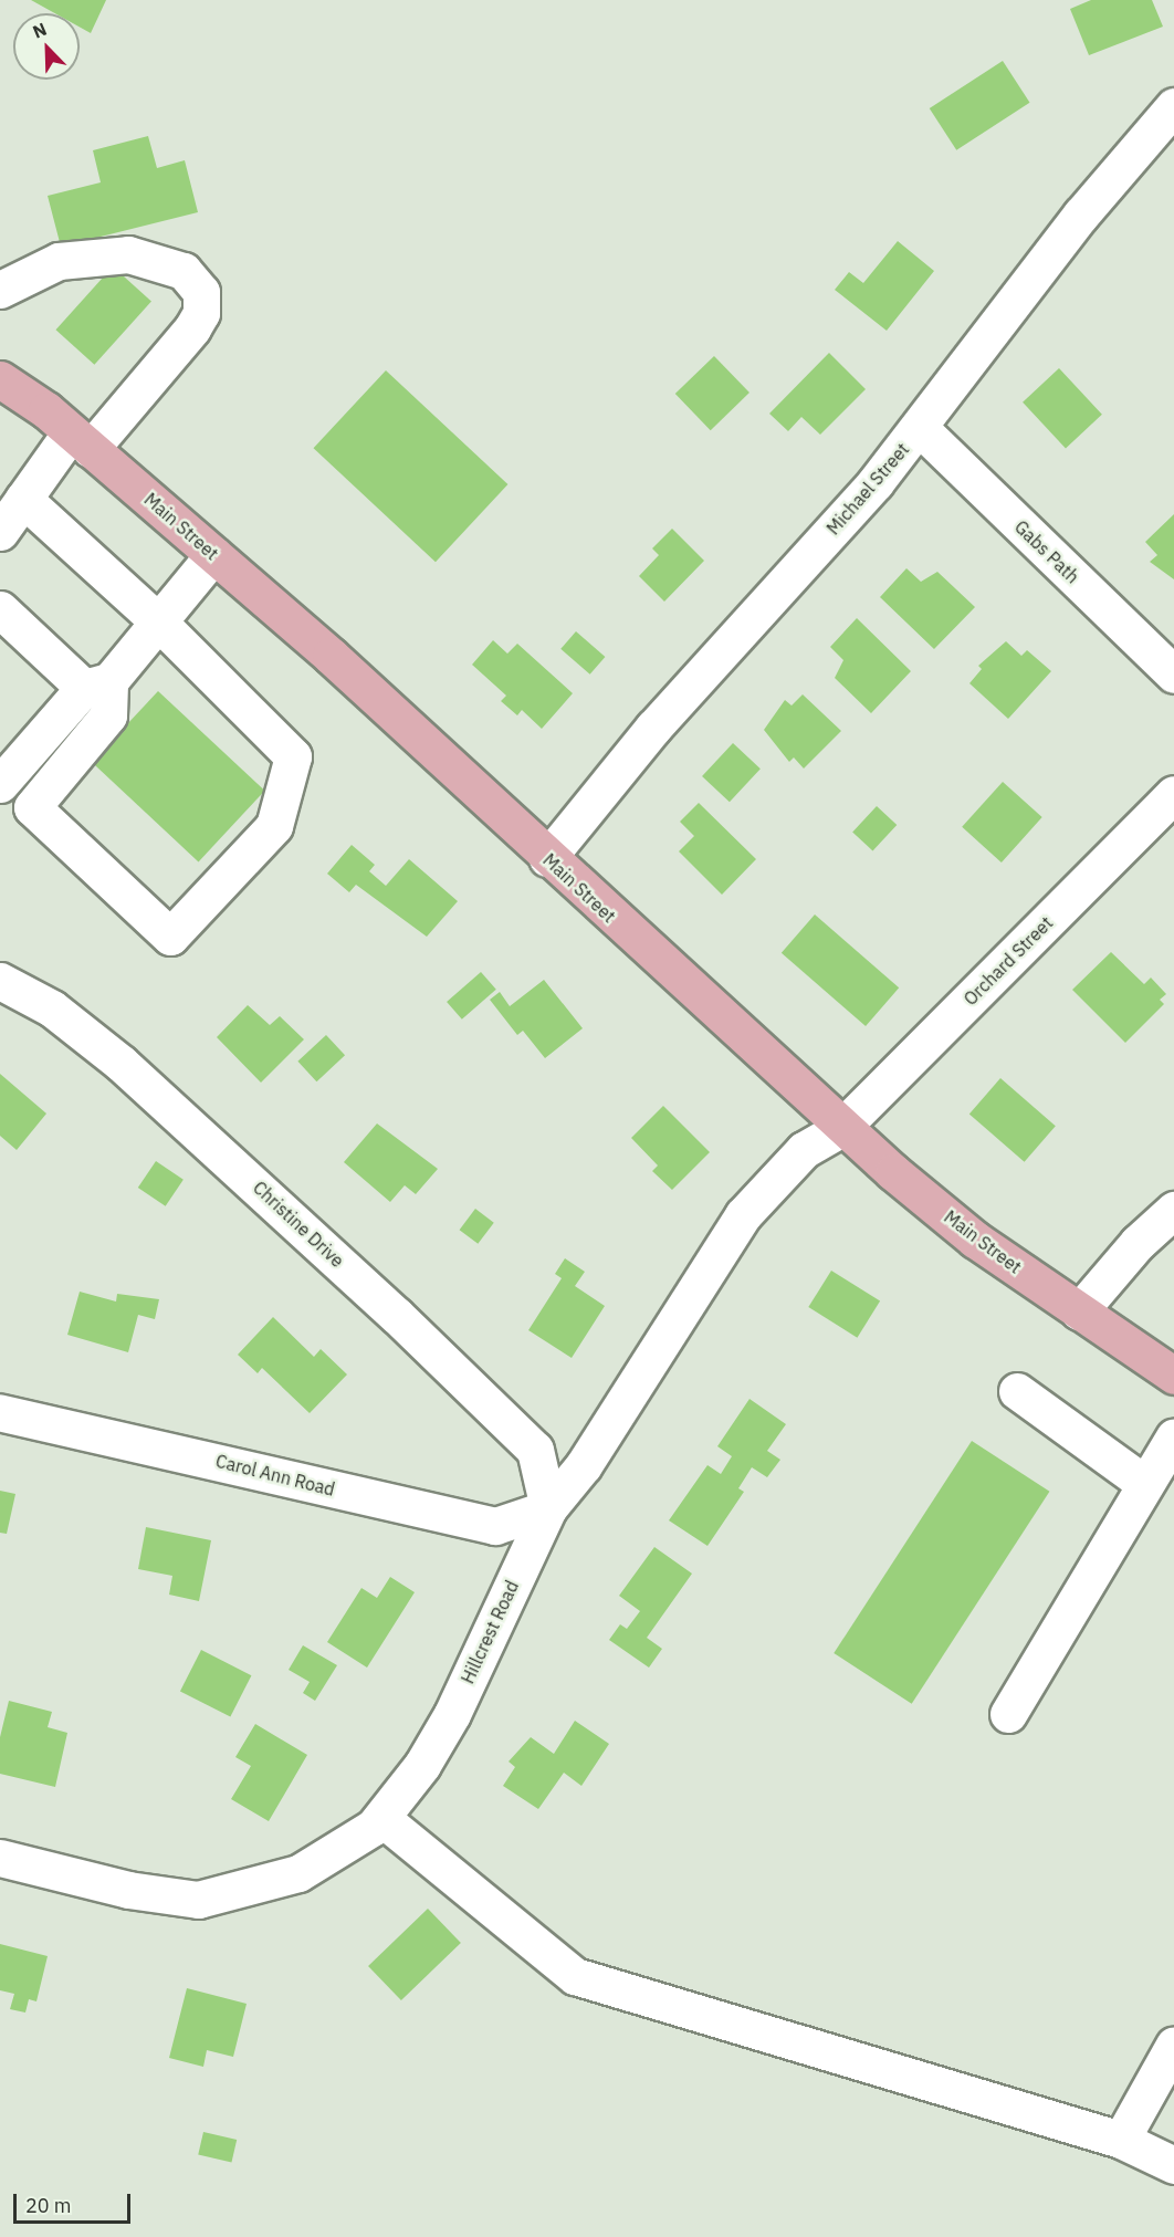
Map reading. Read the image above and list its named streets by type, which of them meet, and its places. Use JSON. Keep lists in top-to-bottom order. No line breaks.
{"streets":{"main road":["Main Street"],"street":["Michael Street","Gabs Path","Orchard Street","Christine Drive","Carol Ann Road","Hillcrest Road"]},"crossings":[["Michael Street","Main Street"],["Michael Street","Gabs Path"],["Main Street","Orchard Street"],["Main Street","Hillcrest Road"],["Orchard Street","Hillcrest Road"],["Christine Drive","Carol Ann Road"],["Christine Drive","Hillcrest Road"],["Carol Ann Road","Hillcrest Road"]],"scale_bar":"20 m","north":"top left"}
